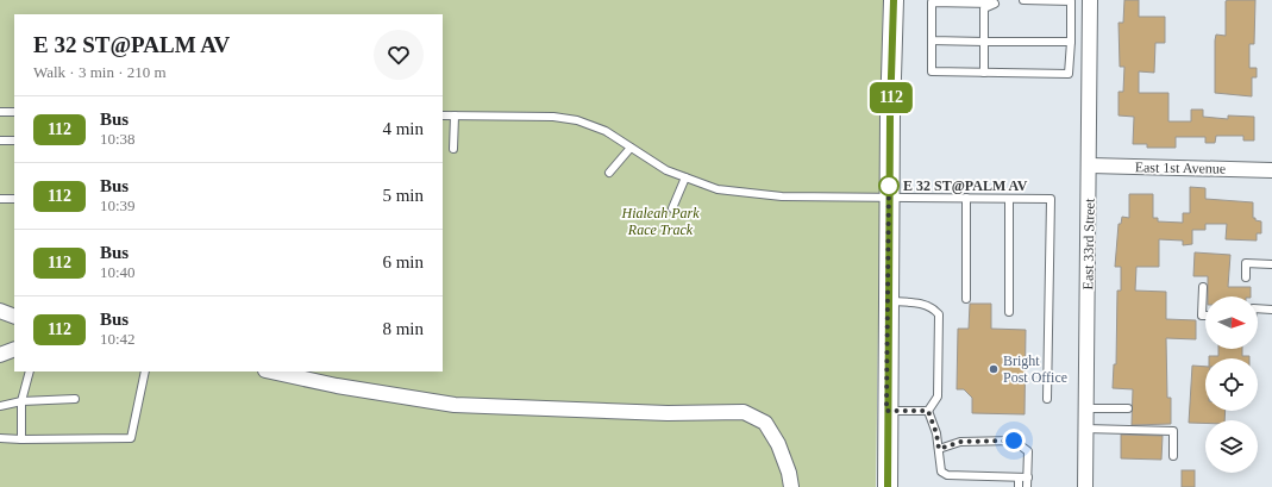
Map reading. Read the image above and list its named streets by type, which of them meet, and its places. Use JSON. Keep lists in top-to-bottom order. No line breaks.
{"streets":{"street":["East 1st Avenue","East 33rd Street"]},"crossings":[["East 1st Avenue","East 33rd Street"]],"parks":["Hialeah Park Race Track"],"places":["E 32 ST@PALM AV","Bright Post Office"],"lines":["bus line 112"],"north":"right","page":{"on_map":"112","heading":["E 32 ST@PALM AV","Walk · 3 min · 210 m"],"list":[{"mark":"112","name":"Bus","note":"10:38","value":"4 min"},{"mark":"112","name":"Bus","note":"10:39","value":"5 min"},{"mark":"112","name":"Bus","note":"10:40","value":"6 min"},{"mark":"112","name":"Bus","note":"10:42","value":"8 min"}]}}
